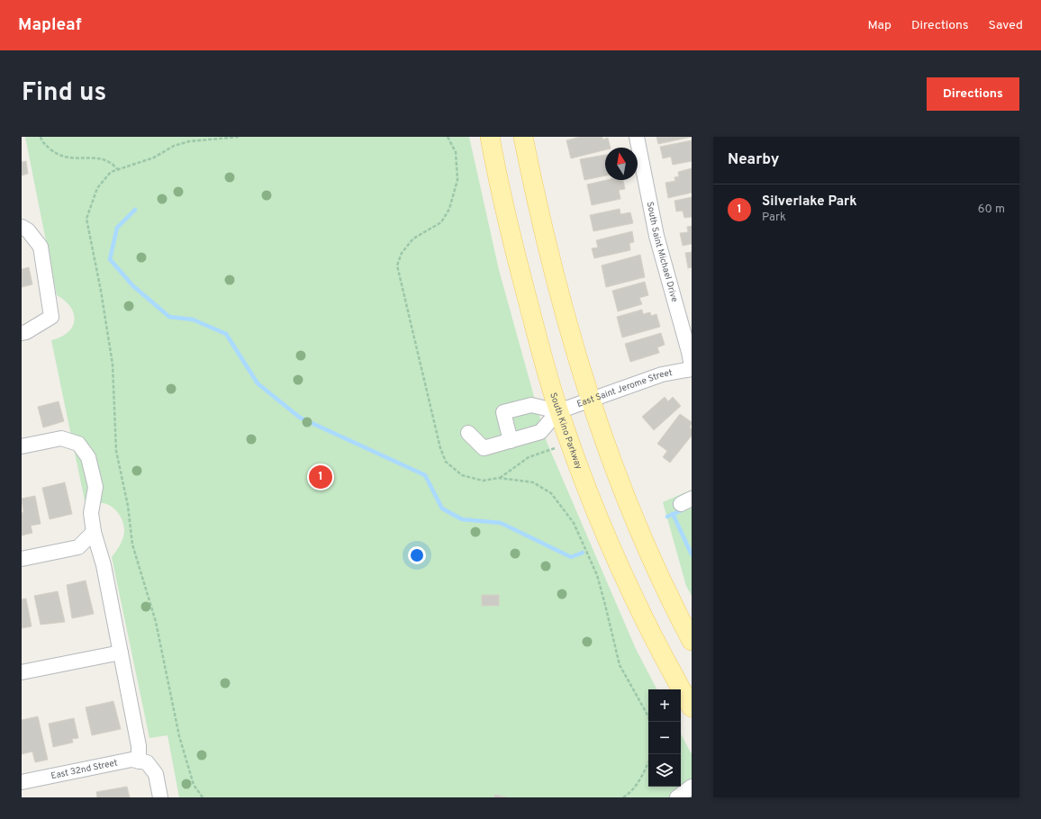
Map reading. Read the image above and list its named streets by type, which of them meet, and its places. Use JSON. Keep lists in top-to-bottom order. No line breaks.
{"streets":{"main road":["South Kino Parkway"],"street":["South Saint Michael Drive","East Saint Jerome Street","East 32nd Street"]},"crossings":[["East Saint Jerome Street","South Kino Parkway"]],"north":"top","page":{"header":"Mapleaf","nav":["Map","Directions","Saved"],"title":"Find us","buttons":"Directions","heading":"Nearby","list":[{"mark":"1","name":"Silverlake Park","note":"Park","value":"60 m"}],"pins":"1","map_buttons":["+","−"]}}
